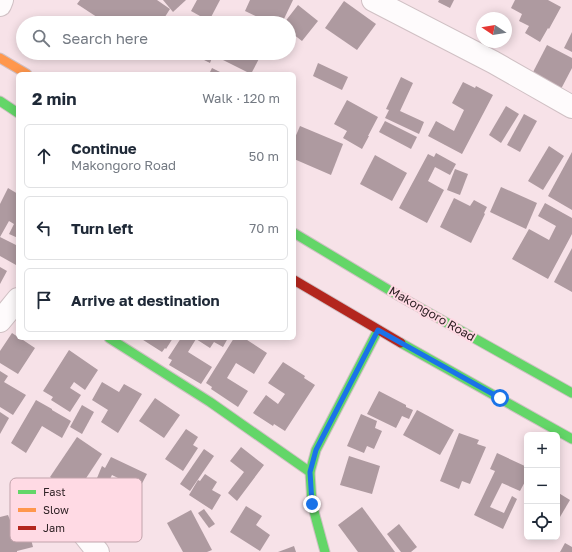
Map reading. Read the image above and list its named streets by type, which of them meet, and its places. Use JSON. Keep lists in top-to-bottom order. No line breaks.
{"streets":{"main road":["Makongoro Road"]},"legend":["Fast","Slow","Jam"],"north":"left","page":{"search":"Search here","heading":["2 min","Walk · 120 m"],"list":[["Continue","Makongoro Road","50 m"],["Turn left","70 m"],"Arrive at destination"],"map_buttons":["+","−"]}}
